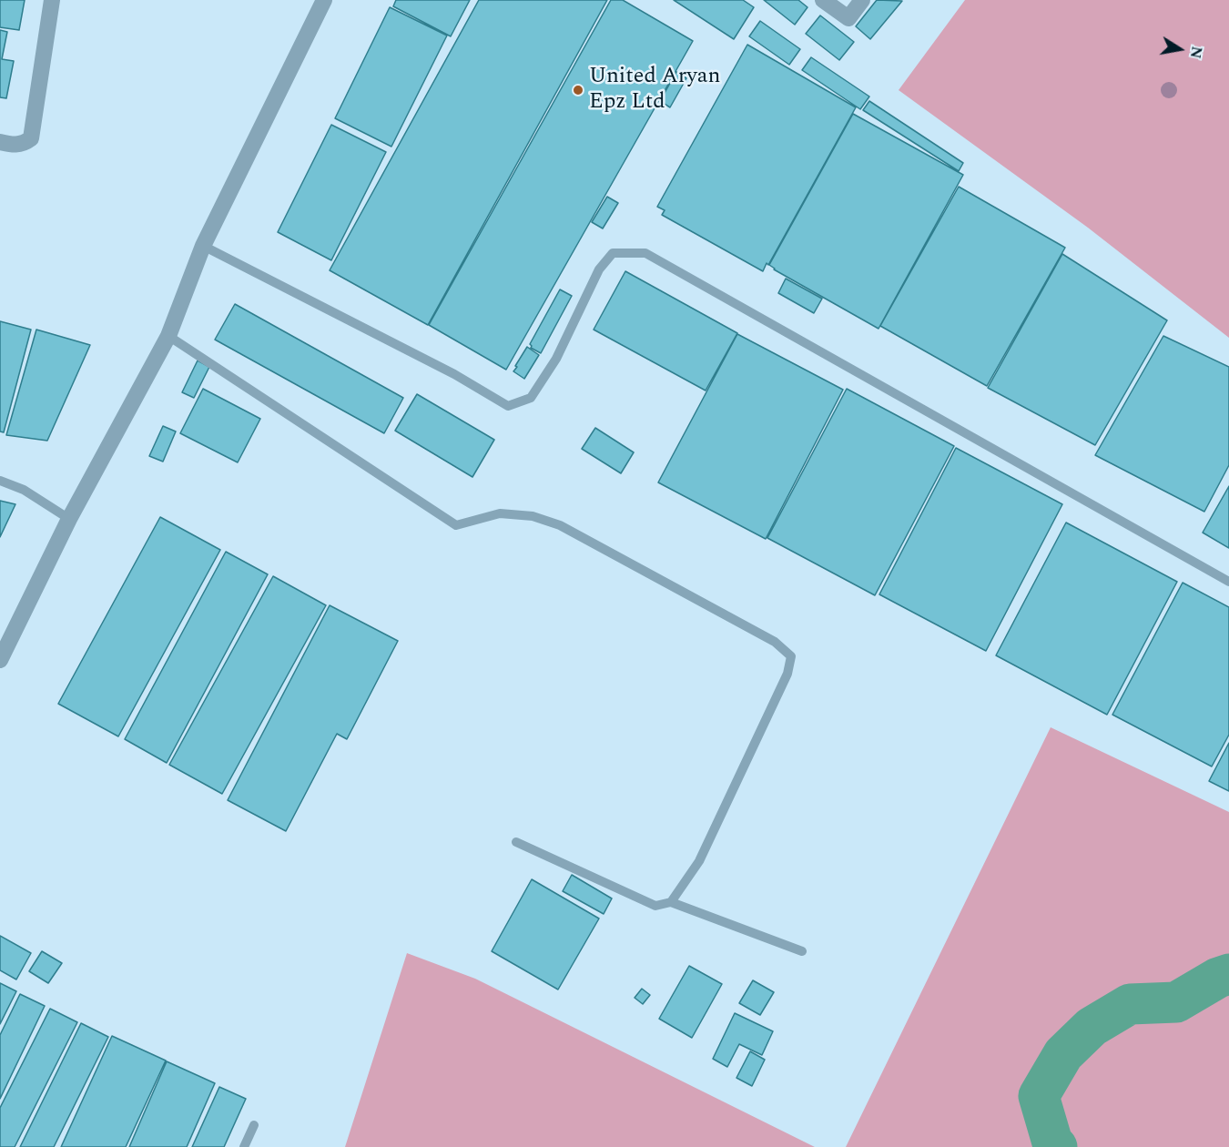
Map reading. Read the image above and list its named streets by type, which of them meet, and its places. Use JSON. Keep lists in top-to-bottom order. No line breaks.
{"places":["United Aryan Epz Ltd"],"north":"right"}
